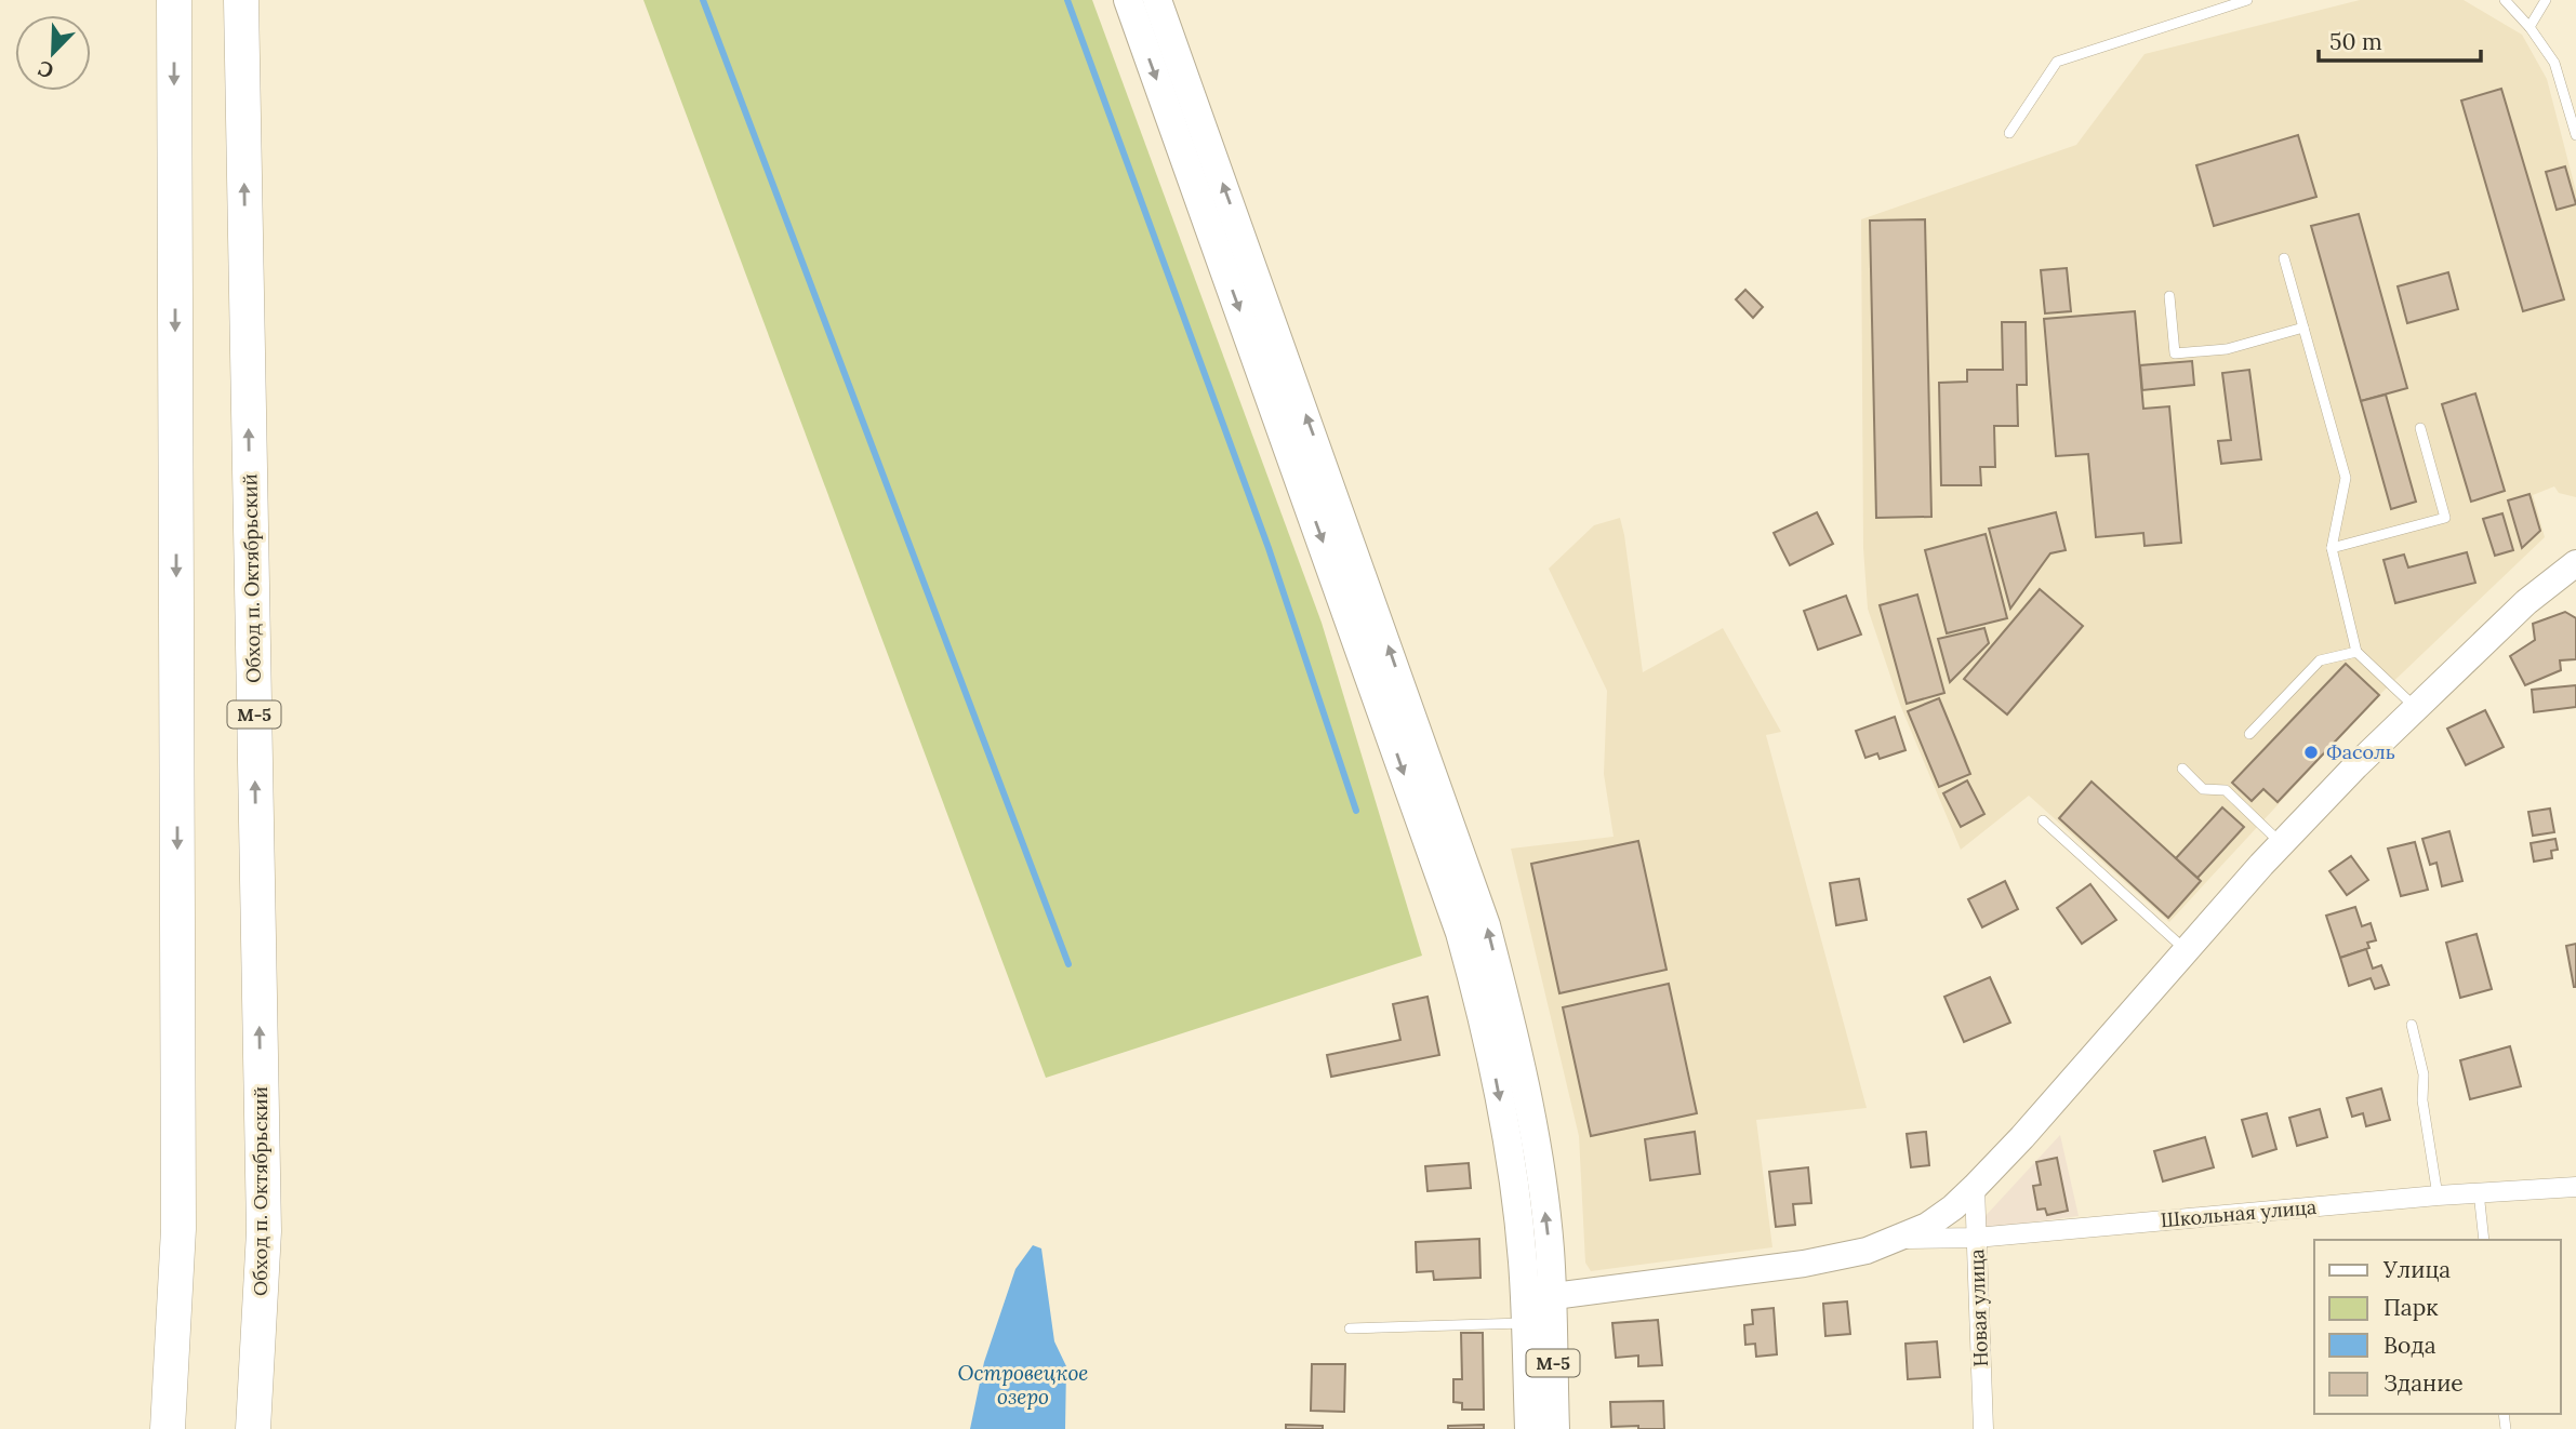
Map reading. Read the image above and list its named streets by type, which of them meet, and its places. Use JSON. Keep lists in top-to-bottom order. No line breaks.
{"streets":{"highway":["Обход п. Октябрьский","М-5"],"street":["Школьная улица","Новая улица"]},"crossings":[["Школьная улица","Новая улица"]],"water":["Островецкое озеро"],"places":["Фасоль"],"legend":["Улица","Парк","Вода","Здание"],"scale_bar":"50 m","north":"bottom left"}
